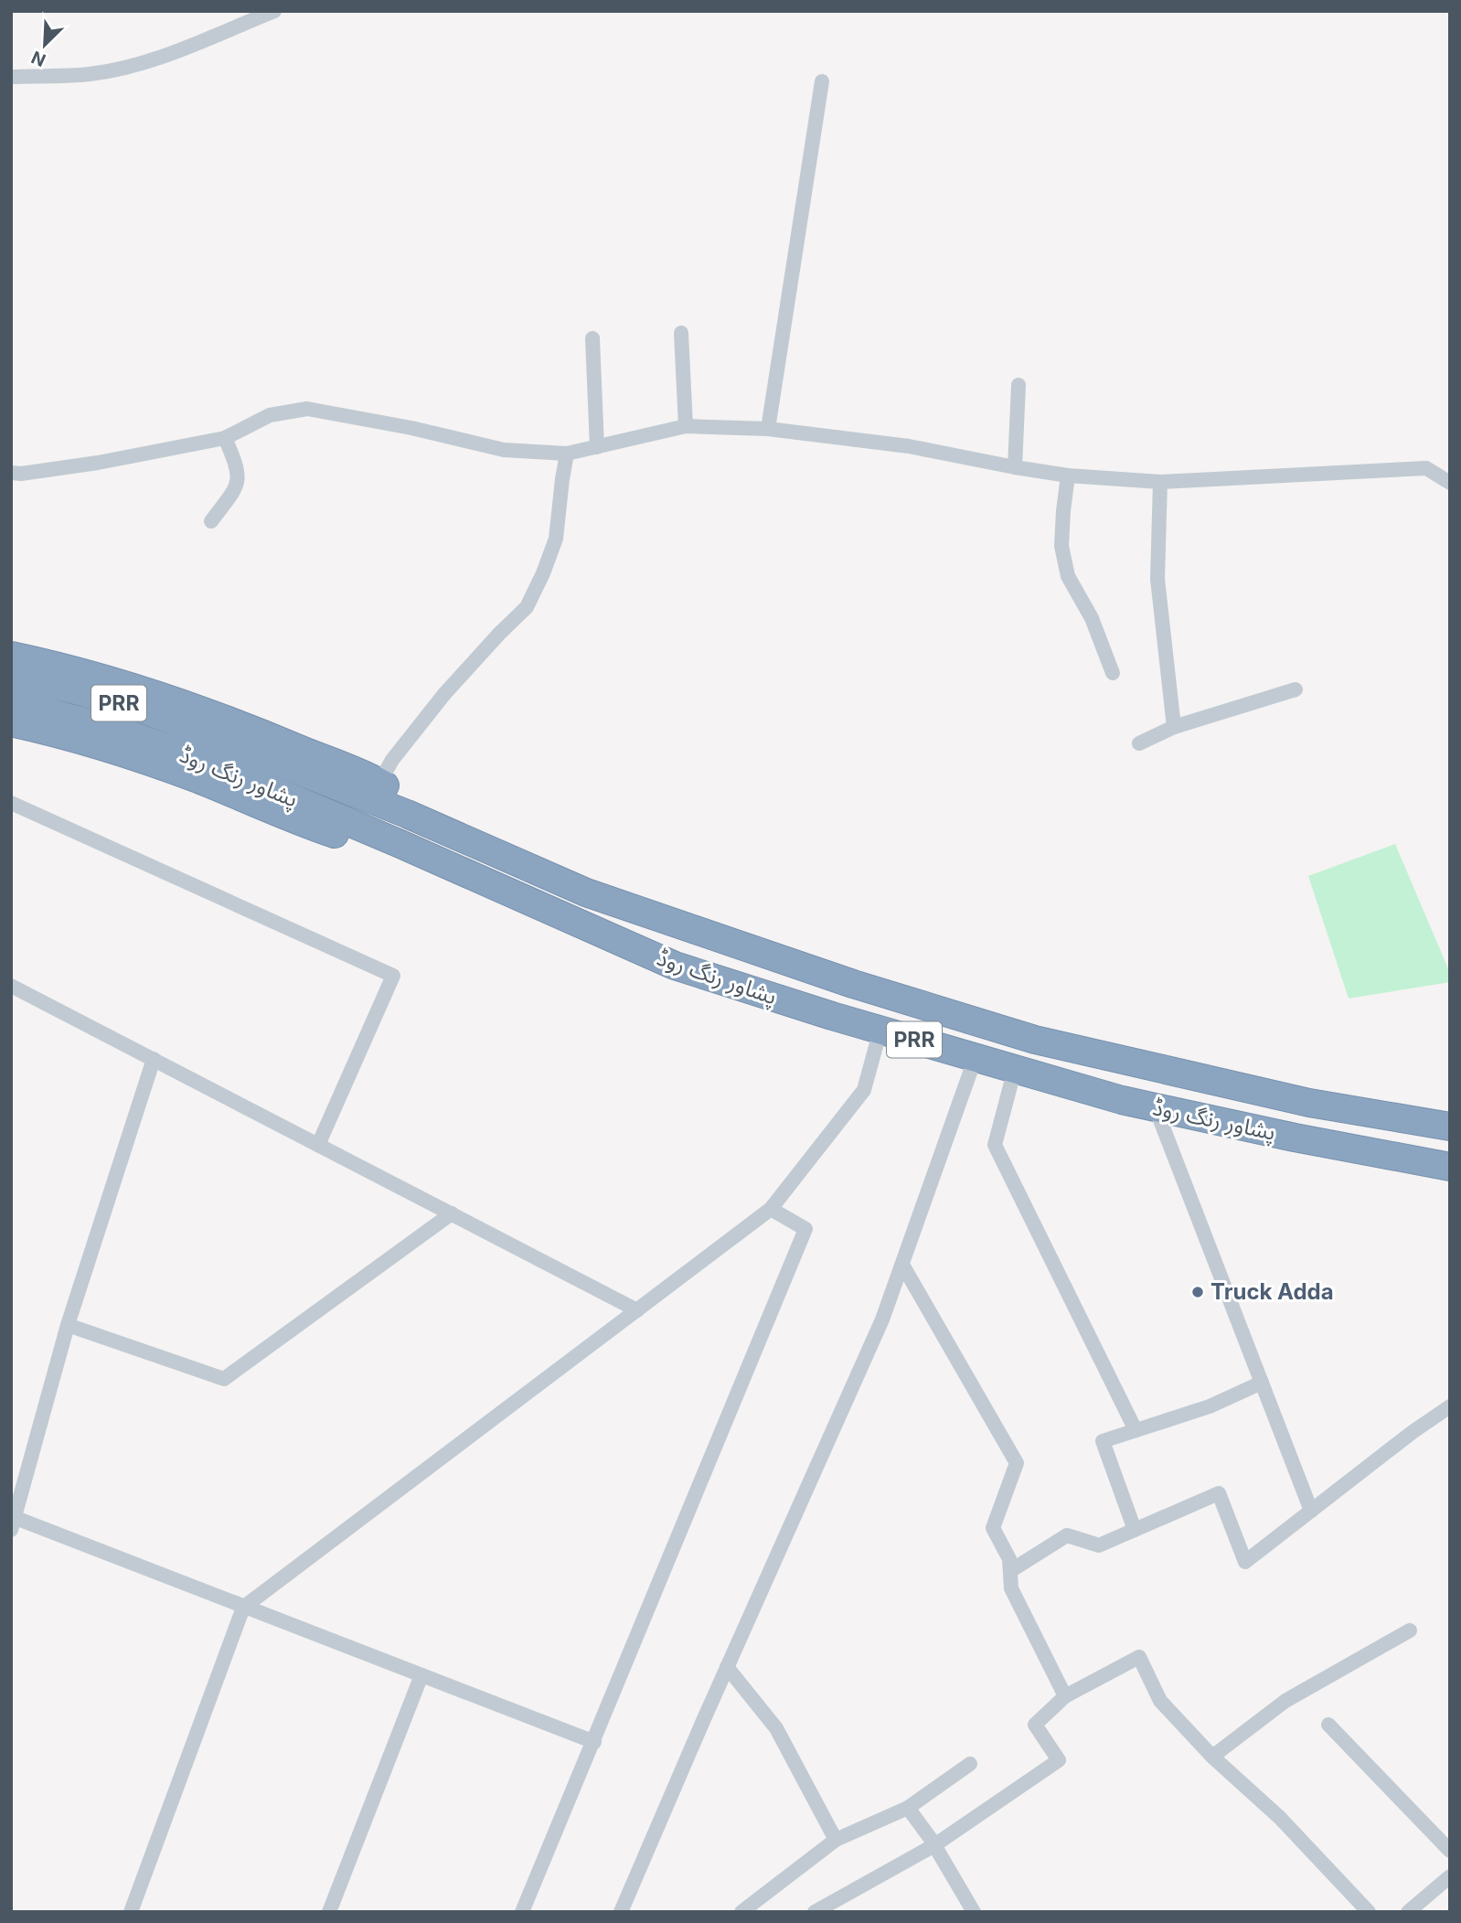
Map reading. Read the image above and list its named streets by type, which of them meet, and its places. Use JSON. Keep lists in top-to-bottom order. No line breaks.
{"streets":{"highway":["PRR","پشاور رنگ روڈ"]},"places":["Truck Adda"],"north":"bottom left"}
